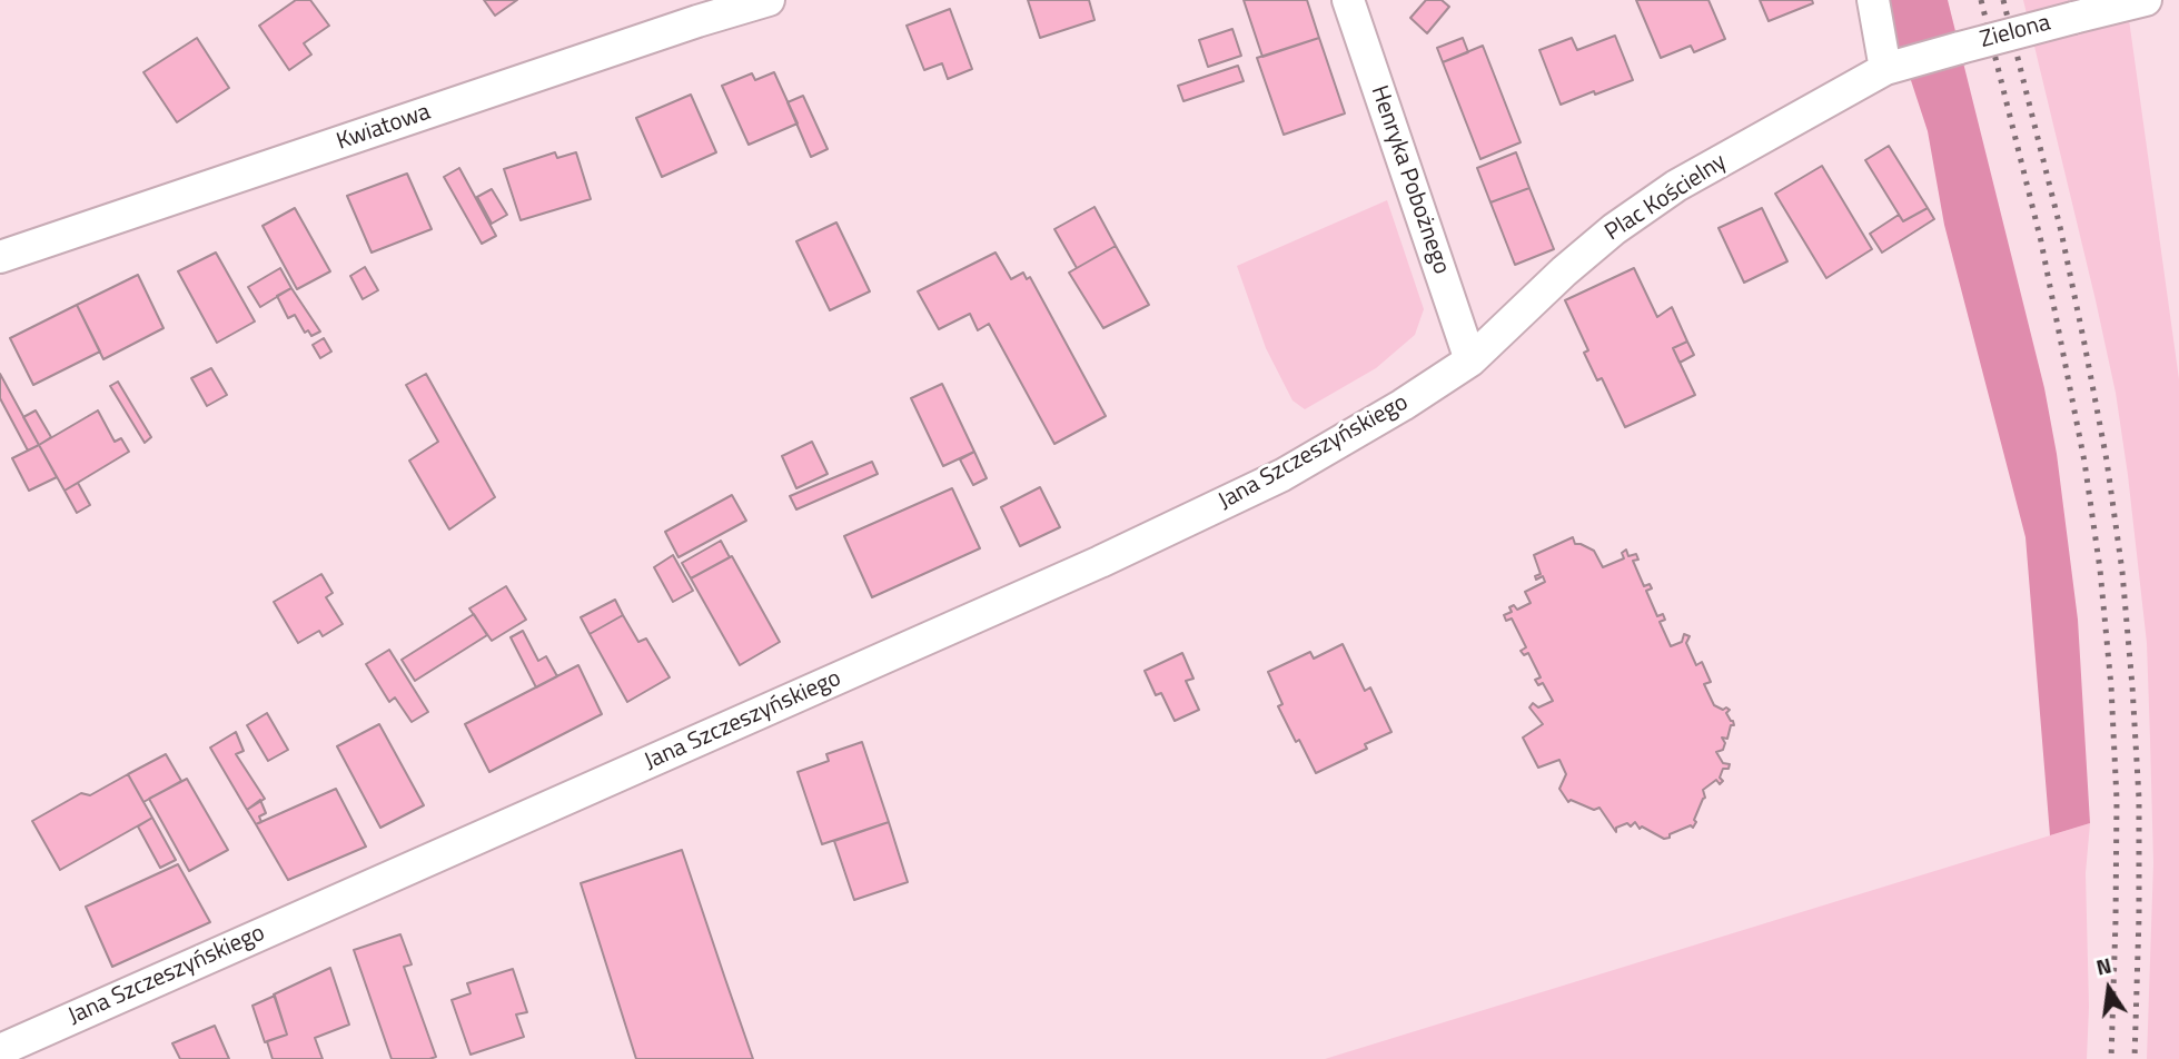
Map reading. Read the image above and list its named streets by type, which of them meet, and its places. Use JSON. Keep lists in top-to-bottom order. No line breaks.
{"streets":{"street":["Zielona","Kwiatowa","Henryka Pobożnego","Plac Kościelny","Jana Szczeszyńskiego"]},"crossings":[["Zielona","Plac Kościelny"],["Henryka Pobożnego","Plac Kościelny"],["Henryka Pobożnego","Jana Szczeszyńskiego"],["Plac Kościelny","Jana Szczeszyńskiego"]],"north":"top"}
